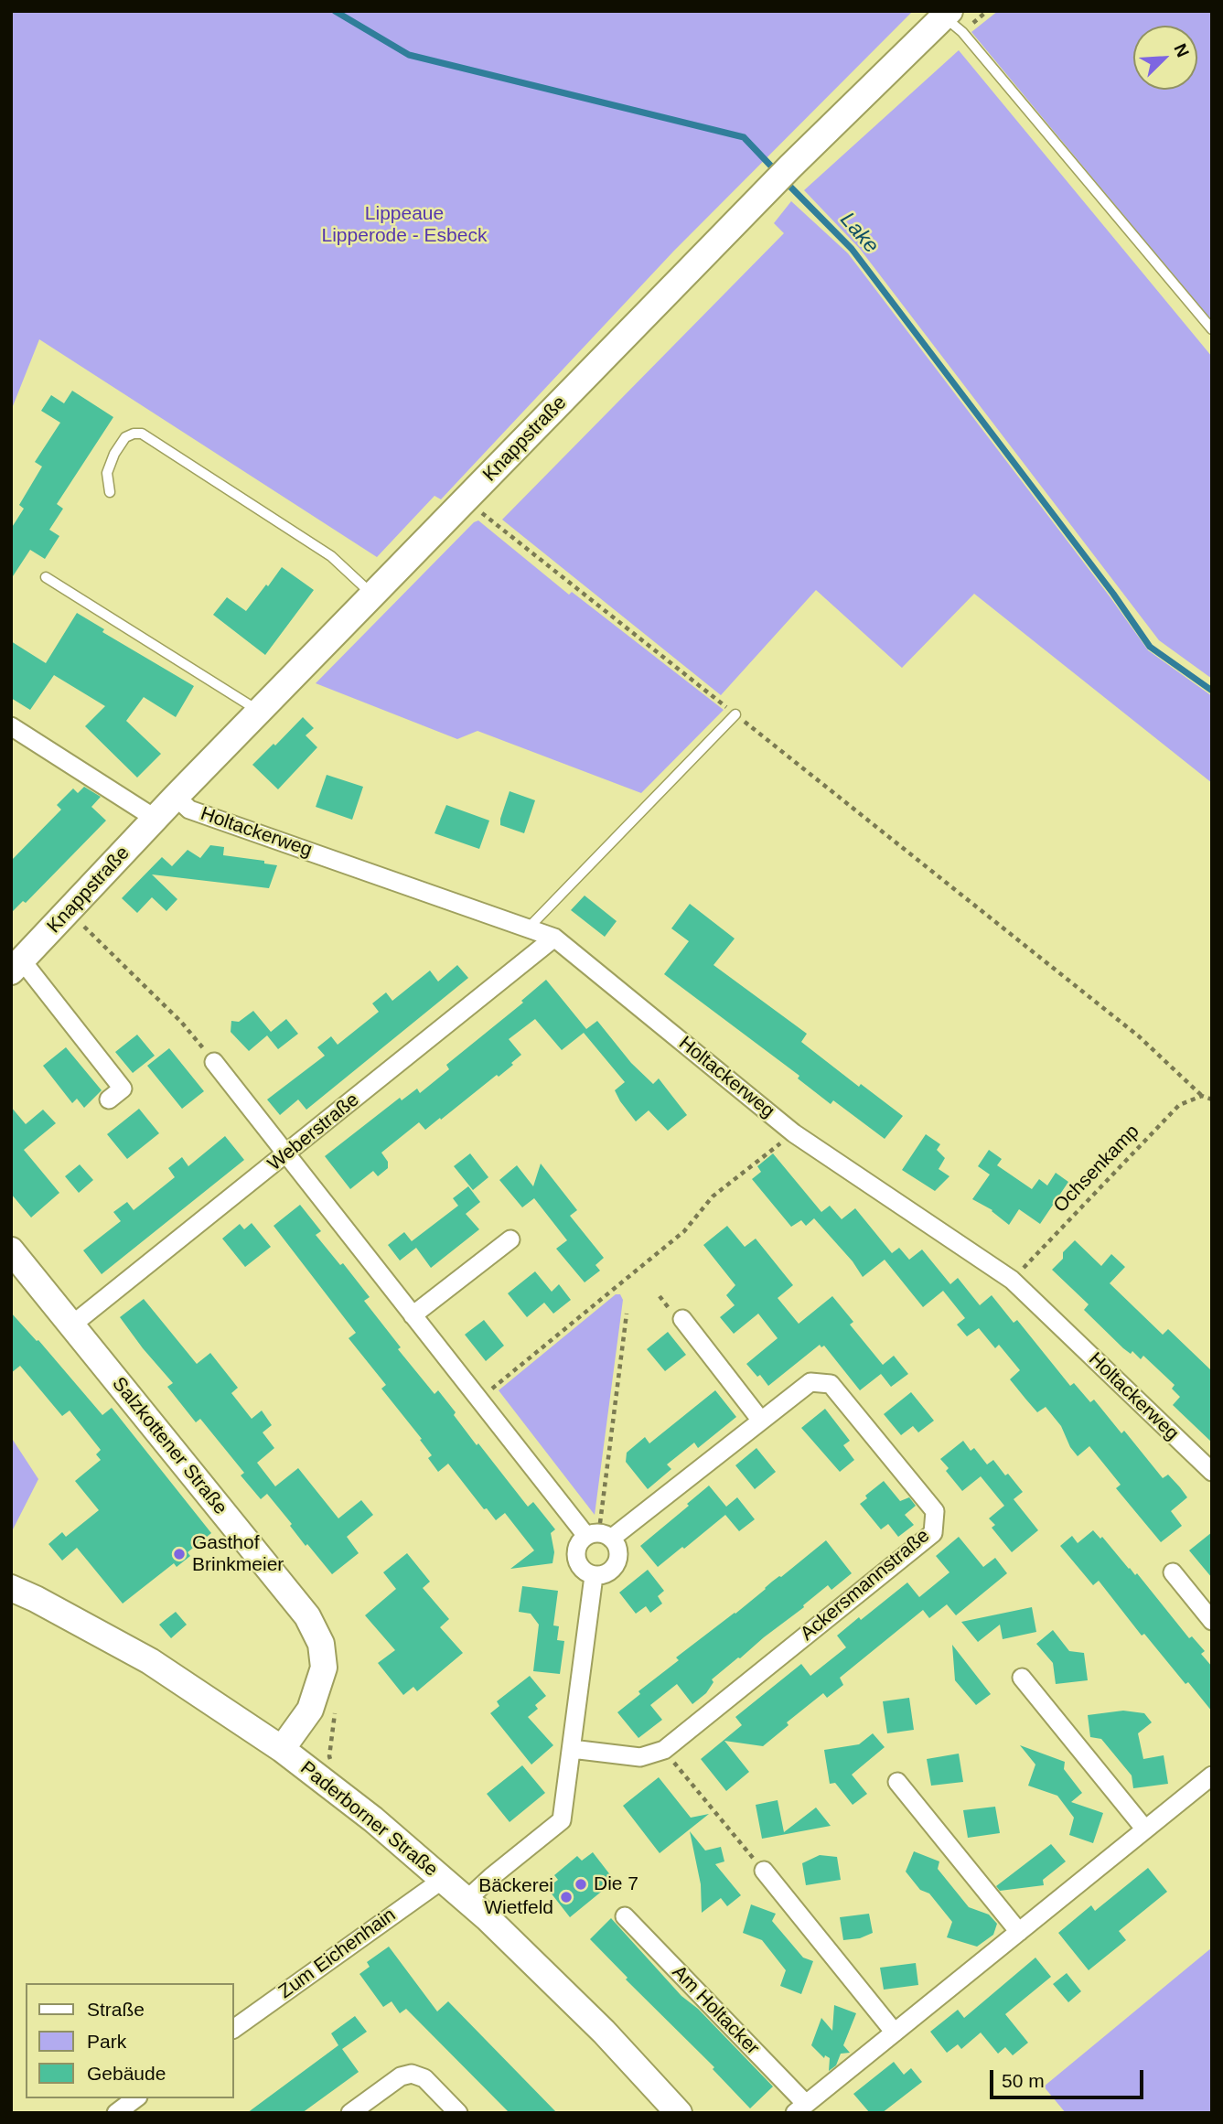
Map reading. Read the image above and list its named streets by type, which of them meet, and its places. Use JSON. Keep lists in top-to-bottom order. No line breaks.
{"streets":{"street":["Knappstraße","Holtackerweg","Weberstraße","Salzkottener Straße","Ackersmannstraße","Paderborner Straße","Zum Eichenhain","Am Holtacker"],"path":["Ochsenkamp"]},"crossings":[["Knappstraße","Holtackerweg"],["Holtackerweg","Weberstraße"],["Holtackerweg","Ochsenkamp"],["Weberstraße","Salzkottener Straße"],["Salzkottener Straße","Paderborner Straße"],["Paderborner Straße","Zum Eichenhain"]],"water":["Lake"],"parks":["Lippeaue Lipperode - Esbeck"],"places":["Gasthof Brinkmeier","Die 7","Bäckerei Wietfeld"],"legend":["Straße","Park","Gebäude"],"scale_bar":"50 m","north":"top right"}
